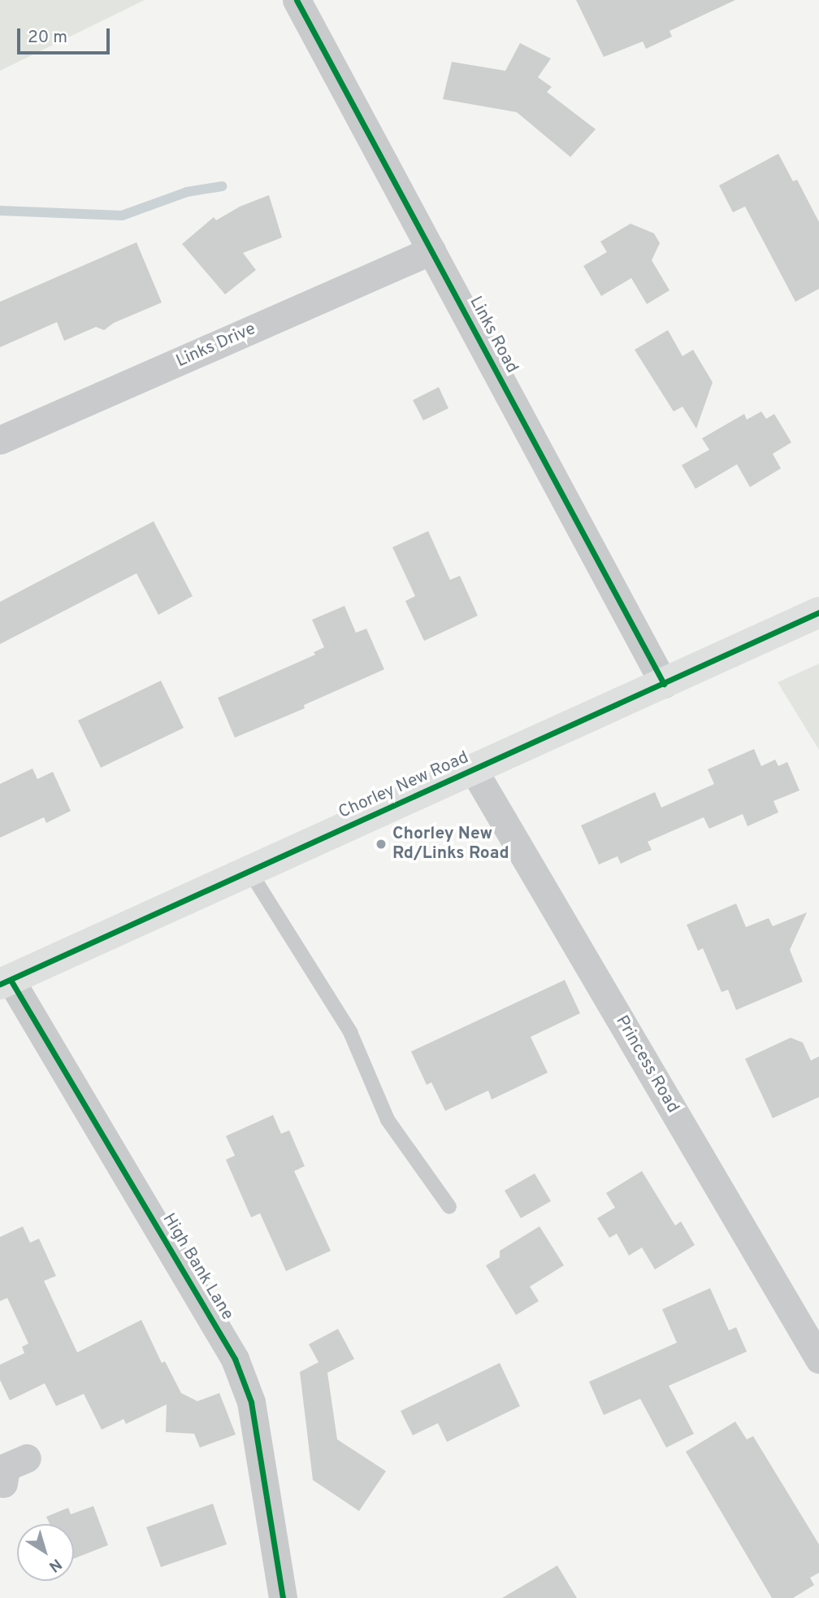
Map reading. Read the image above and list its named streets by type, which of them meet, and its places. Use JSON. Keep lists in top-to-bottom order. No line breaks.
{"streets":{"highway":["Chorley New Road"],"street":["Links Road","Links Drive","Princess Road","High Bank Lane"]},"crossings":[["Links Road","Links Drive"],["Links Road","Chorley New Road"],["Chorley New Road","Princess Road"],["Chorley New Road","High Bank Lane"]],"places":["Chorley New Rd/Links Road"],"scale_bar":"20 m","north":"bottom right"}
